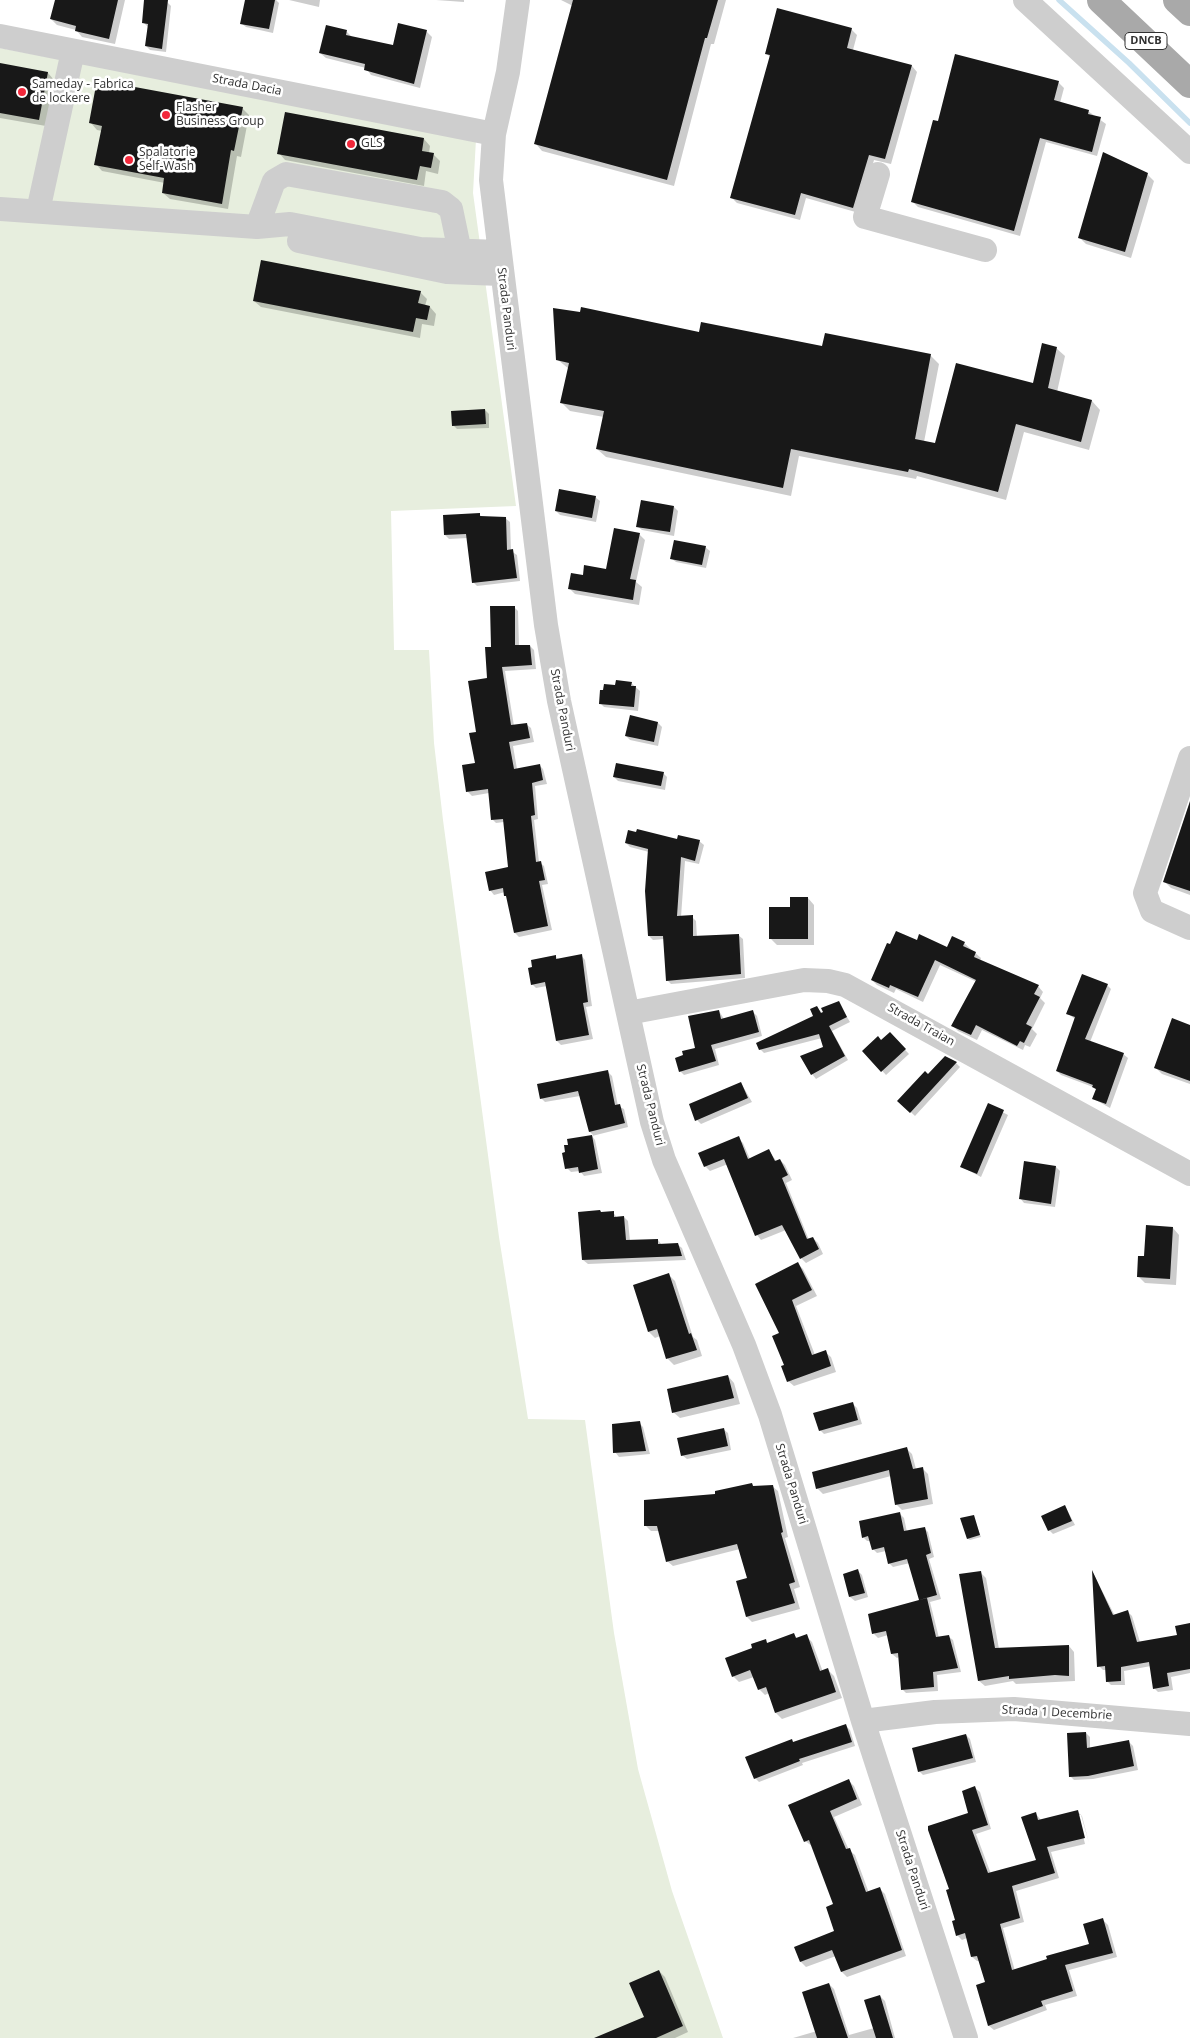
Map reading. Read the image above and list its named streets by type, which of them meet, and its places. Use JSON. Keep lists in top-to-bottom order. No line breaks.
{"streets":{"main road":["DNCB"],"street":["Strada Dacia","Strada Panduri","Strada Traian","Strada 1 Decembrie"]},"crossings":[["Strada Dacia","Strada Panduri"],["Strada Panduri","Strada Traian"],["Strada Panduri","Strada 1 Decembrie"]],"places":["Sameday - Fabrica de lockere","Flasher Business Group","GLS","Spalatorie Self-Wash"]}
